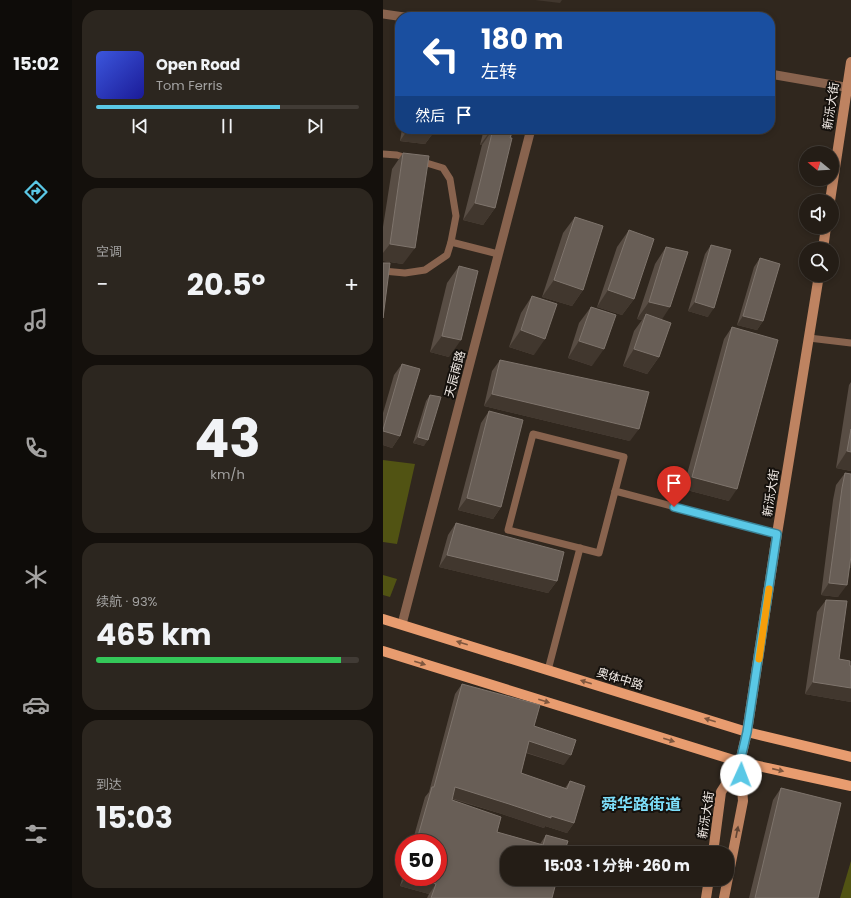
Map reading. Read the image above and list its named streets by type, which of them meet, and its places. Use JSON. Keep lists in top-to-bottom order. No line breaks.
{"streets":{"main road":["新泺大街","奥体中路"],"street":["天辰南路"]},"crossings":[["新泺大街","奥体中路"],["天辰南路","奥体中路"]],"districts":["舜华路街道"],"north":"left","page":{"tabs":"15:02","turn":["180 m","左转"],"song":["Open Road","Tom Ferris"],"then":"然后","tile":["空调",["43","km/h"],["续航 · 93%","465 km"],["到达","15:03"]],"heat":["−","20.5°","+"],"limit":"50","trip":"15:03 · 1 分钟 · 260 m"}}
